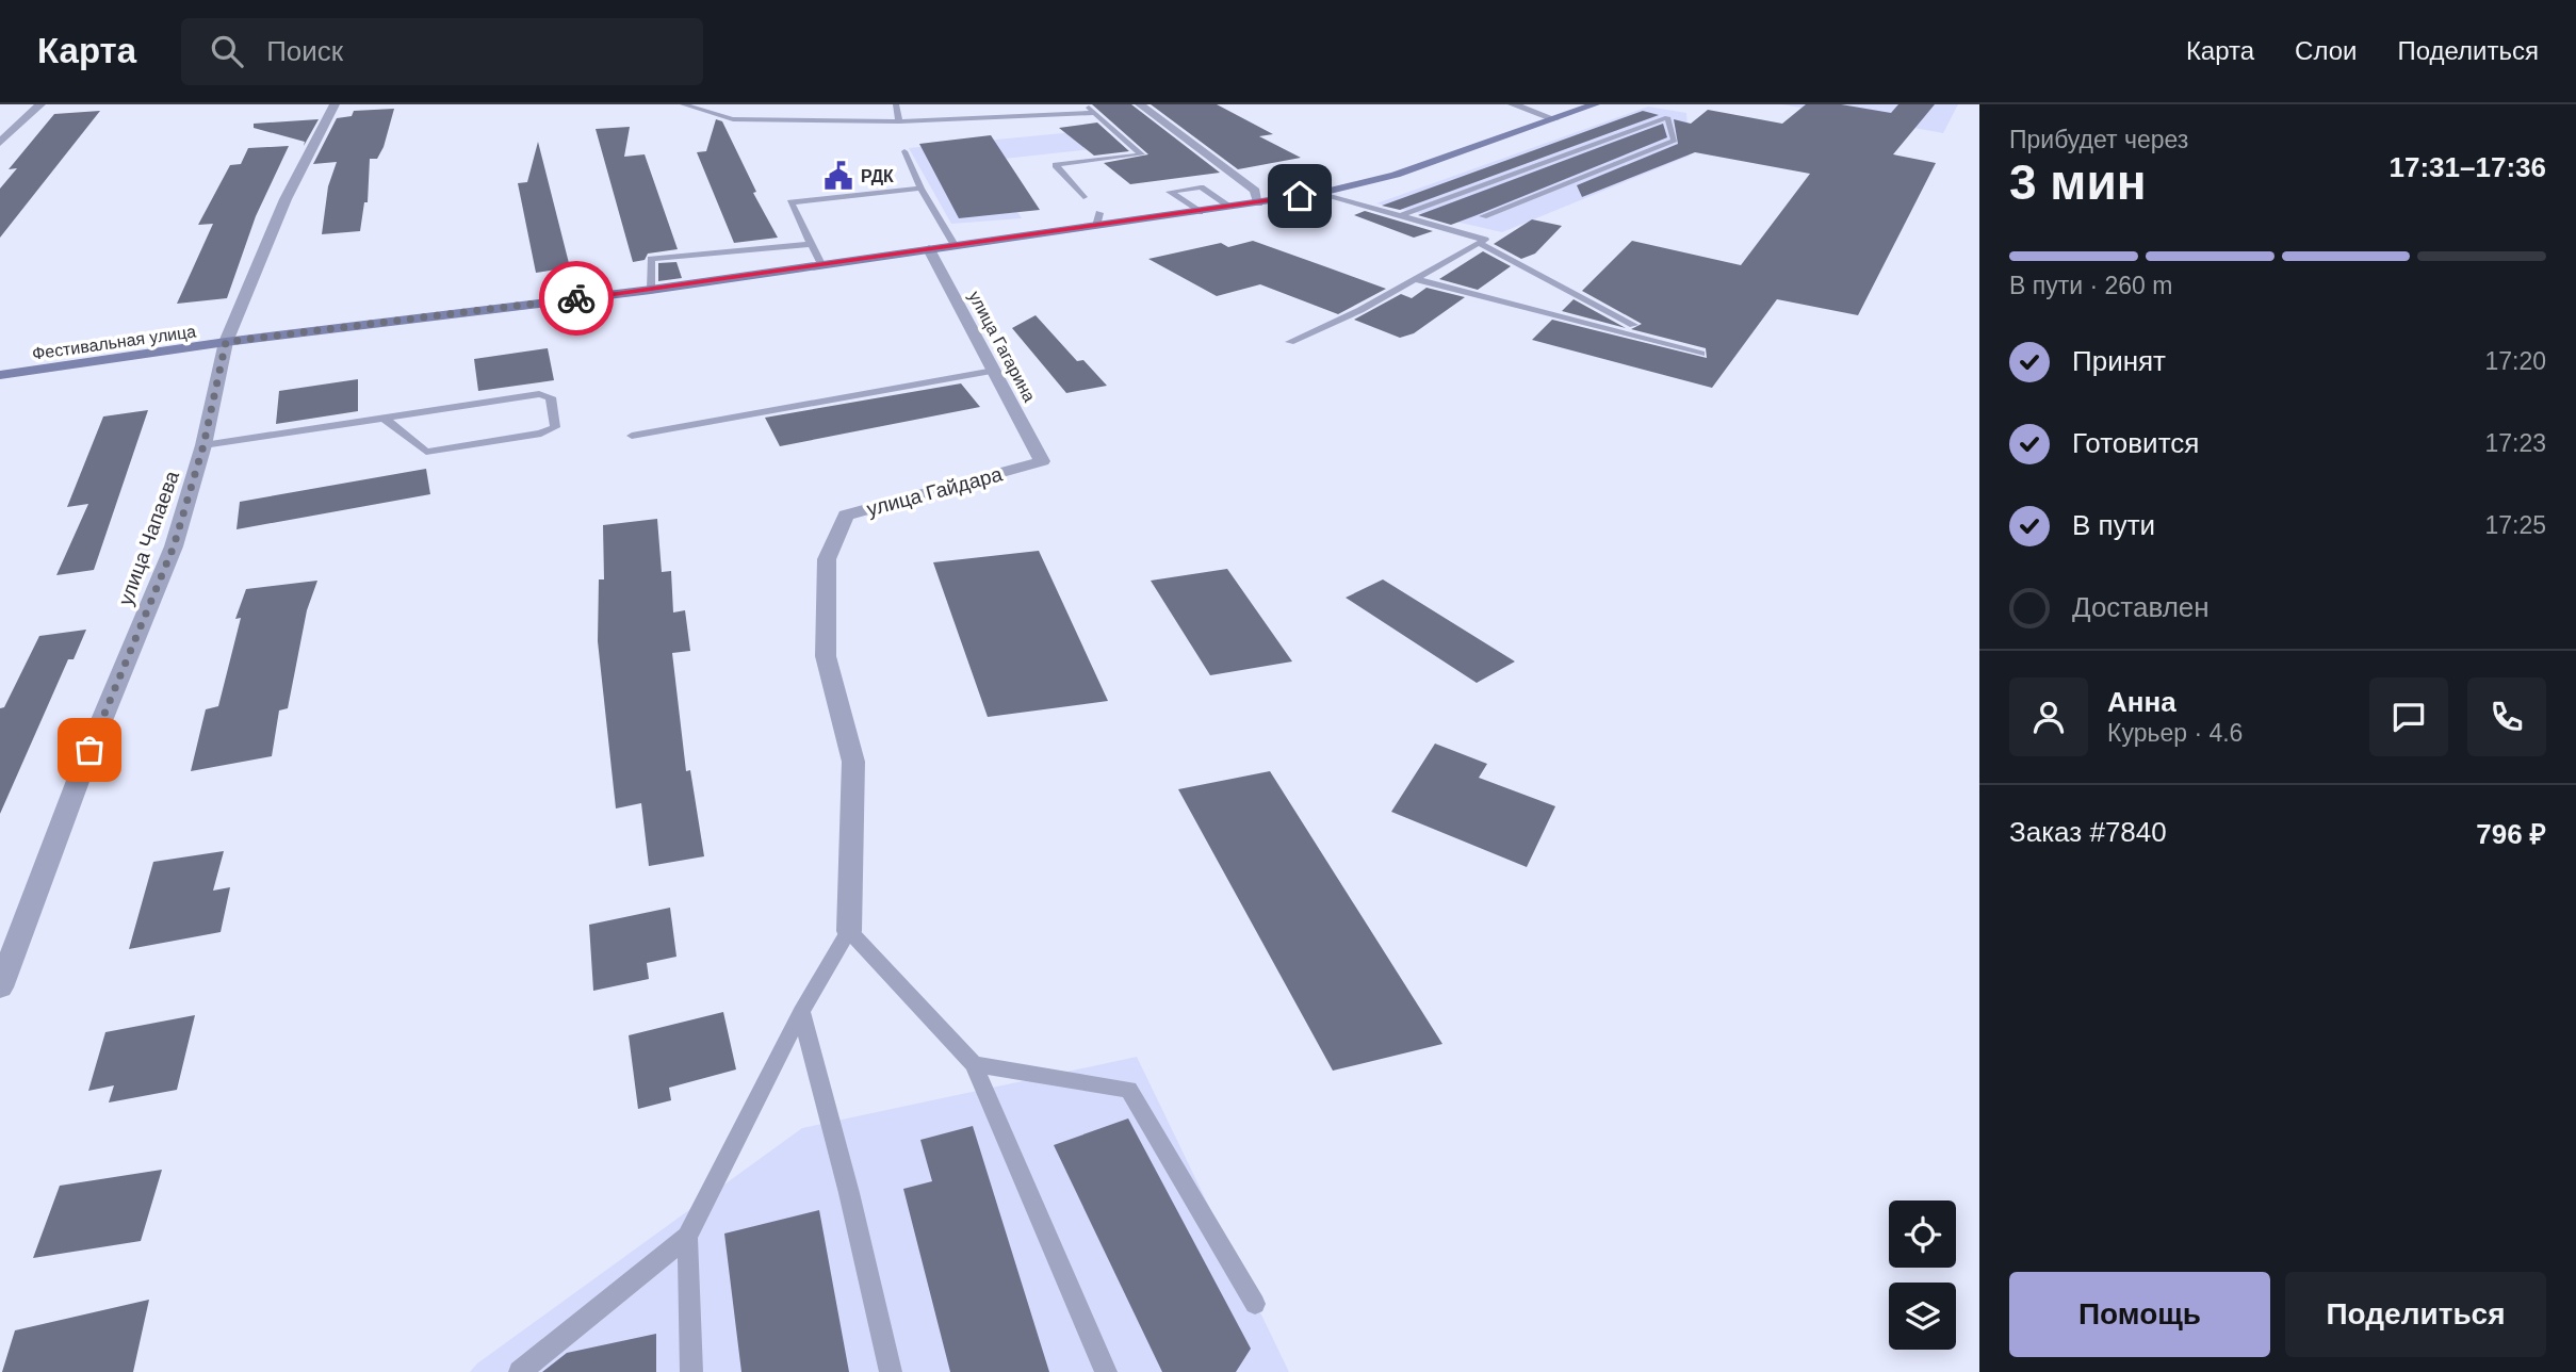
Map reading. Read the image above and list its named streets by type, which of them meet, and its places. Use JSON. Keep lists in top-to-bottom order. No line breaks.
{"streets":{"street":["Фестивальная улица","улица Гагарина","улица Гайдара","улица Чапаева"]},"crossings":[["Фестивальная улица","улица Гагарина"],["Фестивальная улица","улица Чапаева"],["улица Гагарина","улица Гайдара"]],"places":{"public building":["РДК"]},"page":{"header":"Карта","search":"Поиск","nav":["Карта","Слои","Поделиться"],"heading":["3 мин","Прибудет через","17:31–17:36"],"panel":["Анна","Курьер · 4.6","Заказ #7840","796 ₽"],"bar":"В пути · 260 m","list":[["Принят","17:20"],["Готовится","17:23"],["В пути","17:25"],"Доставлен"],"buttons":["Помощь","Поделиться"]}}
